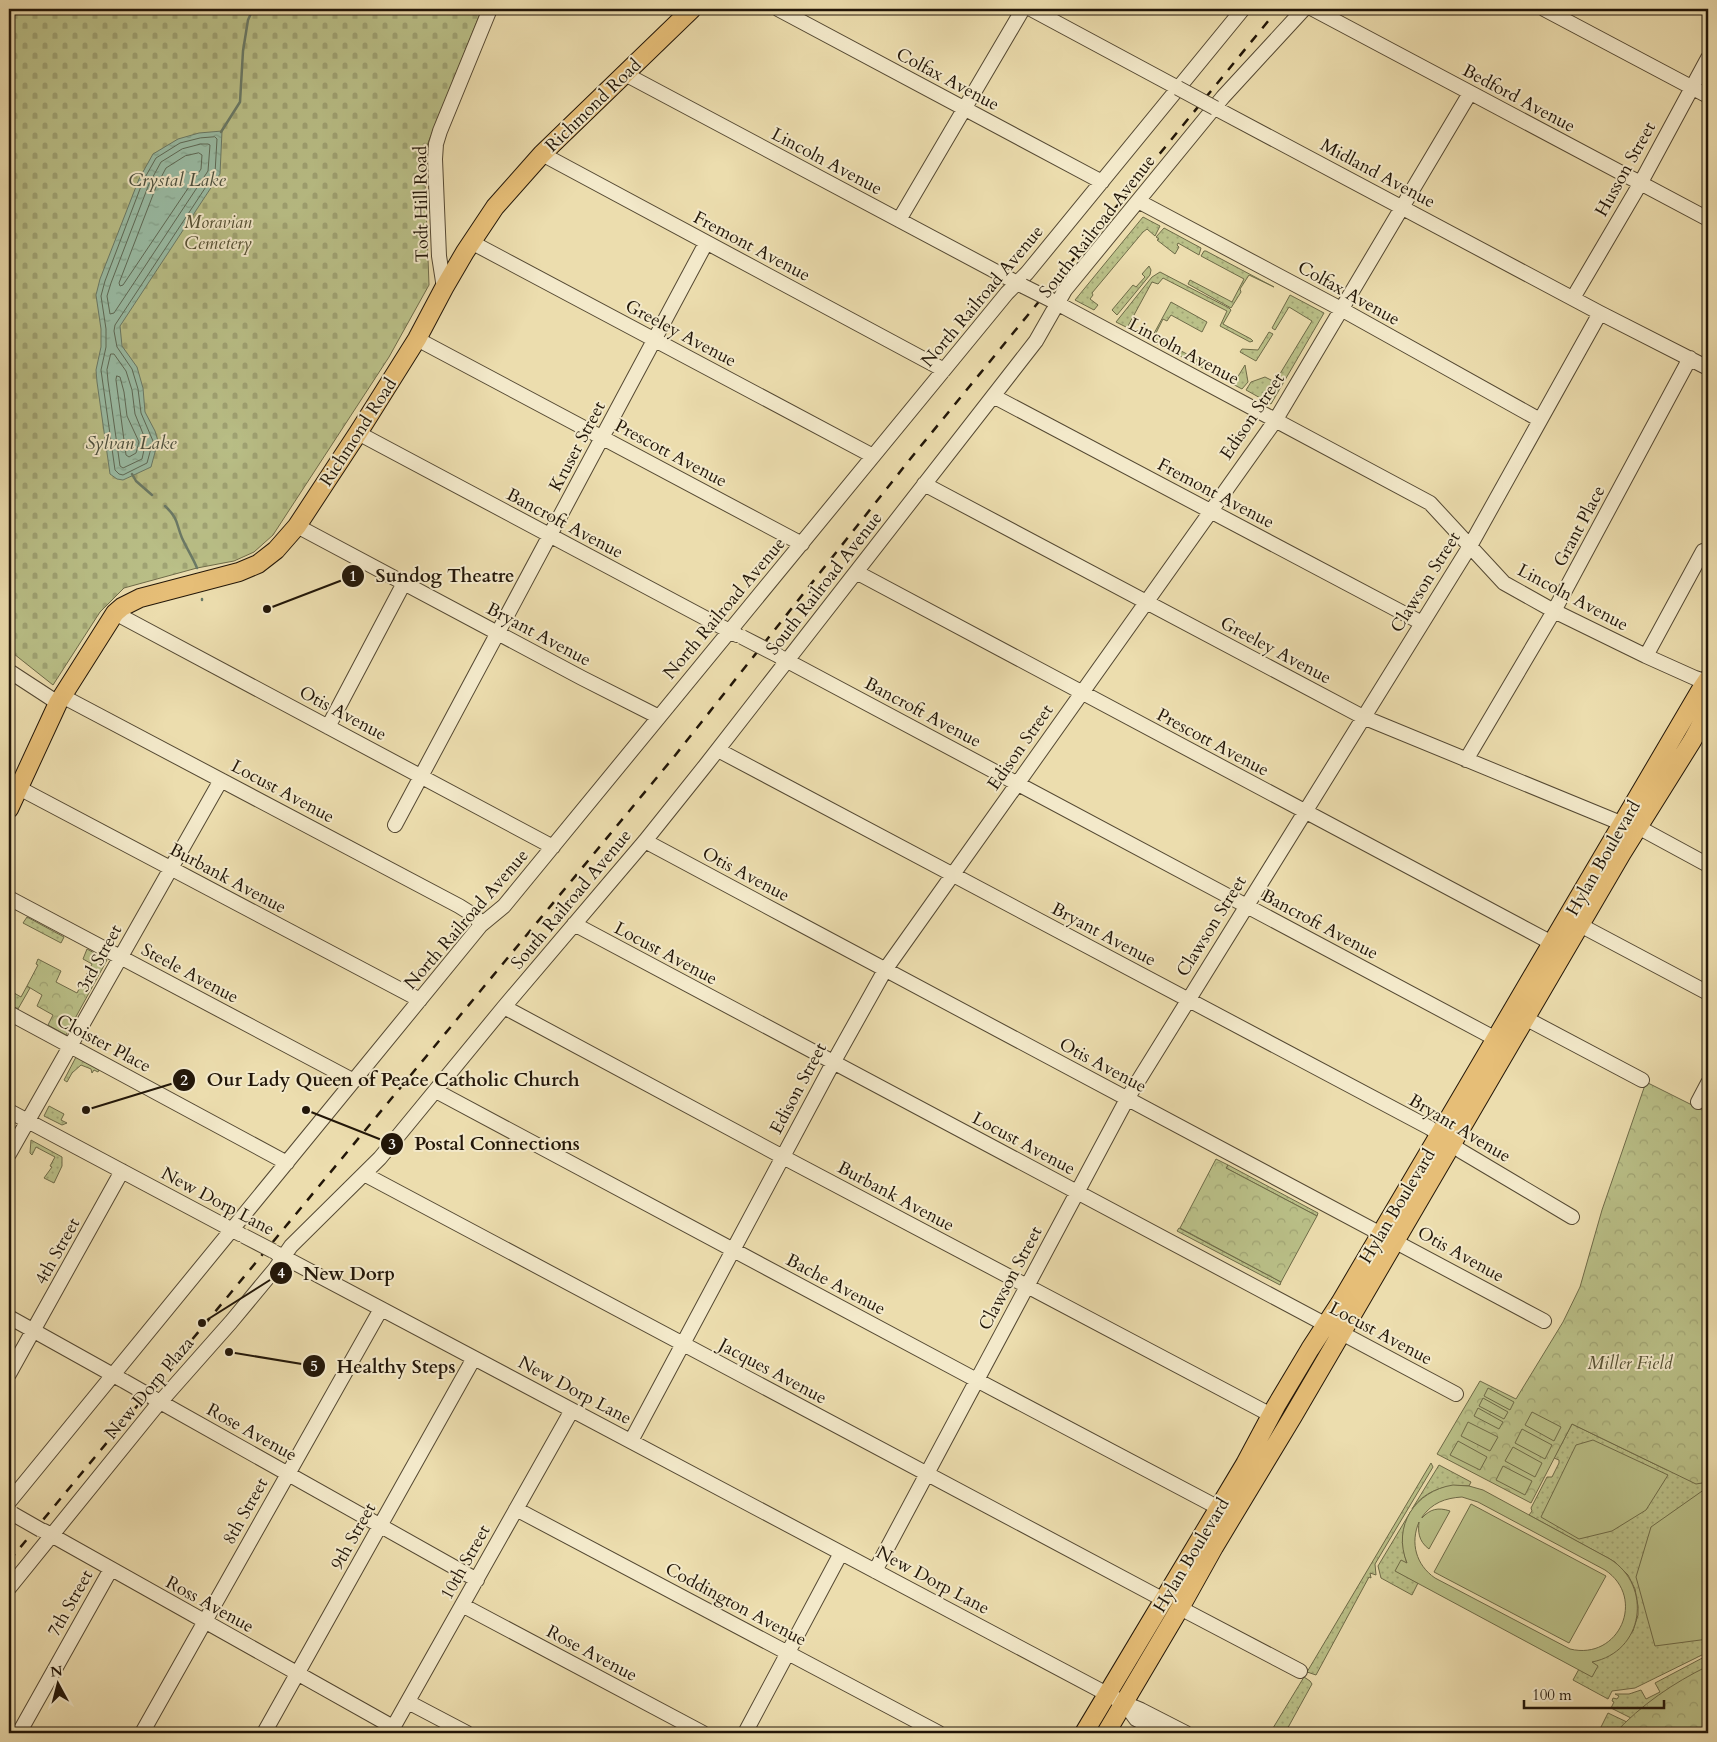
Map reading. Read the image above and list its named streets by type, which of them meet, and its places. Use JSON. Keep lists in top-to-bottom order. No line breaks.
{"streets":{"main road":["Richmond Road","Hylan Boulevard"],"street":["Colfax Avenue","Bedford Avenue","Lincoln Avenue","Husson Street","Midland Avenue","Todt Hill Road","South Railroad Avenue","Fremont Avenue","North Railroad Avenue","Greeley Avenue","Edison Street","Kruser Street","Prescott Avenue","Bancroft Avenue","Grant Place","Clawson Street","Bryant Avenue","Otis Avenue","Locust Avenue","Burbank Avenue","3rd Street","Steele Avenue","Cloister Place","New Dorp Lane","4th Street","Bache Avenue","Jacques Avenue","New Dorp Plaza","Rose Avenue","8th Street","9th Street","10th Street","7th Street","Ross Avenue","Coddington Avenue"]},"crossings":[["Colfax Avenue","South Railroad Avenue"],["Colfax Avenue","North Railroad Avenue"],["Colfax Avenue","Edison Street"],["Colfax Avenue","Clawson Street"],["Bedford Avenue","Husson Street"],["Bedford Avenue","Edison Street"],["Richmond Road","Lincoln Avenue"],["Richmond Road","Todt Hill Road"],["Richmond Road","Fremont Avenue"],["Richmond Road","Greeley Avenue"],["Richmond Road","Prescott Avenue"],["Richmond Road","Bancroft Avenue"],["Richmond Road","Bryant Avenue"],["Richmond Road","Otis Avenue"],["Richmond Road","Locust Avenue"],["Richmond Road","Burbank Avenue"],["Lincoln Avenue","South Railroad Avenue"],["Lincoln Avenue","North Railroad Avenue"],["Lincoln Avenue","Edison Street"],["Lincoln Avenue","Grant Place"],["Lincoln Avenue","Clawson Street"],["Lincoln Avenue","Hylan Boulevard"],["Husson Street","Midland Avenue"],["Midland Avenue","South Railroad Avenue"],["Midland Avenue","North Railroad Avenue"],["Midland Avenue","Edison Street"],["Midland Avenue","Grant Place"],["Midland Avenue","Clawson Street"],["South Railroad Avenue","Fremont Avenue"],["South Railroad Avenue","Greeley Avenue"],["South Railroad Avenue","Prescott Avenue"],["South Railroad Avenue","Bancroft Avenue"],["South Railroad Avenue","Bryant Avenue"],["South Railroad Avenue","Otis Avenue"],["South Railroad Avenue","Locust Avenue"],["South Railroad Avenue","Burbank Avenue"],["South Railroad Avenue","Bache Avenue"],["South Railroad Avenue","Jacques Avenue"],["South Railroad Avenue","New Dorp Plaza"],["Fremont Avenue","North Railroad Avenue"],["Fremont Avenue","Edison Street"],["Fremont Avenue","Kruser Street"],["Fremont Avenue","Clawson Street"],["North Railroad Avenue","Greeley Avenue"],["North Railroad Avenue","Prescott Avenue"],["North Railroad Avenue","Bancroft Avenue"],["North Railroad Avenue","Bryant Avenue"],["North Railroad Avenue","Otis Avenue"],["North Railroad Avenue","Locust Avenue"],["North Railroad Avenue","Burbank Avenue"],["North Railroad Avenue","Steele Avenue"],["North Railroad Avenue","Cloister Place"],["North Railroad Avenue","New Dorp Lane"],["North Railroad Avenue","New Dorp Plaza"],["Greeley Avenue","Edison Street"],["Greeley Avenue","Kruser Street"],["Greeley Avenue","Grant Place"],["Greeley Avenue","Clawson Street"],["Greeley Avenue","Hylan Boulevard"],["Edison Street","Prescott Avenue"],["Edison Street","Bancroft Avenue"],["Edison Street","Bryant Avenue"],["Edison Street","Otis Avenue"],["Edison Street","Locust Avenue"],["Edison Street","Burbank Avenue"],["Edison Street","New Dorp Lane"],["Edison Street","Bache Avenue"],["Edison Street","Jacques Avenue"],["Kruser Street","Prescott Avenue"],["Kruser Street","Bancroft Avenue"],["Kruser Street","Bryant Avenue"],["Kruser Street","Otis Avenue"],["Prescott Avenue","Clawson Street"],["Prescott Avenue","Hylan Boulevard"],["Bancroft Avenue","Clawson Street"],["Bancroft Avenue","Hylan Boulevard"],["Clawson Street","Bryant Avenue"],["Clawson Street","Otis Avenue"],["Clawson Street","Locust Avenue"],["Clawson Street","Burbank Avenue"],["Clawson Street","New Dorp Lane"],["Clawson Street","Bache Avenue"],["Clawson Street","Jacques Avenue"],["Bryant Avenue","Hylan Boulevard"],["Otis Avenue","Hylan Boulevard"],["Locust Avenue","Hylan Boulevard"],["Locust Avenue","3rd Street"],["Hylan Boulevard","Burbank Avenue"],["Hylan Boulevard","New Dorp Lane"],["Hylan Boulevard","Bache Avenue"],["Hylan Boulevard","Jacques Avenue"],["Burbank Avenue","3rd Street"],["3rd Street","Steele Avenue"],["3rd Street","Cloister Place"],["3rd Street","New Dorp Lane"],["New Dorp Lane","4th Street"],["New Dorp Lane","New Dorp Plaza"],["New Dorp Lane","8th Street"],["New Dorp Lane","9th Street"],["New Dorp Lane","10th Street"],["4th Street","Rose Avenue"],["Jacques Avenue","New Dorp Plaza"],["New Dorp Plaza","Rose Avenue"],["New Dorp Plaza","Ross Avenue"],["Rose Avenue","8th Street"],["Rose Avenue","9th Street"],["Rose Avenue","10th Street"],["8th Street","Ross Avenue"],["9th Street","Ross Avenue"],["10th Street","Ross Avenue"],["10th Street","Coddington Avenue"],["7th Street","Ross Avenue"]],"water":["Crystal Lake","Sylvan Lake"],"parks":["Moravian Cemetery","Miller Field"],"places":["Sundog Theatre","Our Lady Queen of Peace Catholic Church","Postal Connections","New Dorp","Healthy Steps"],"scale_bar":"100 m","north":"top"}
